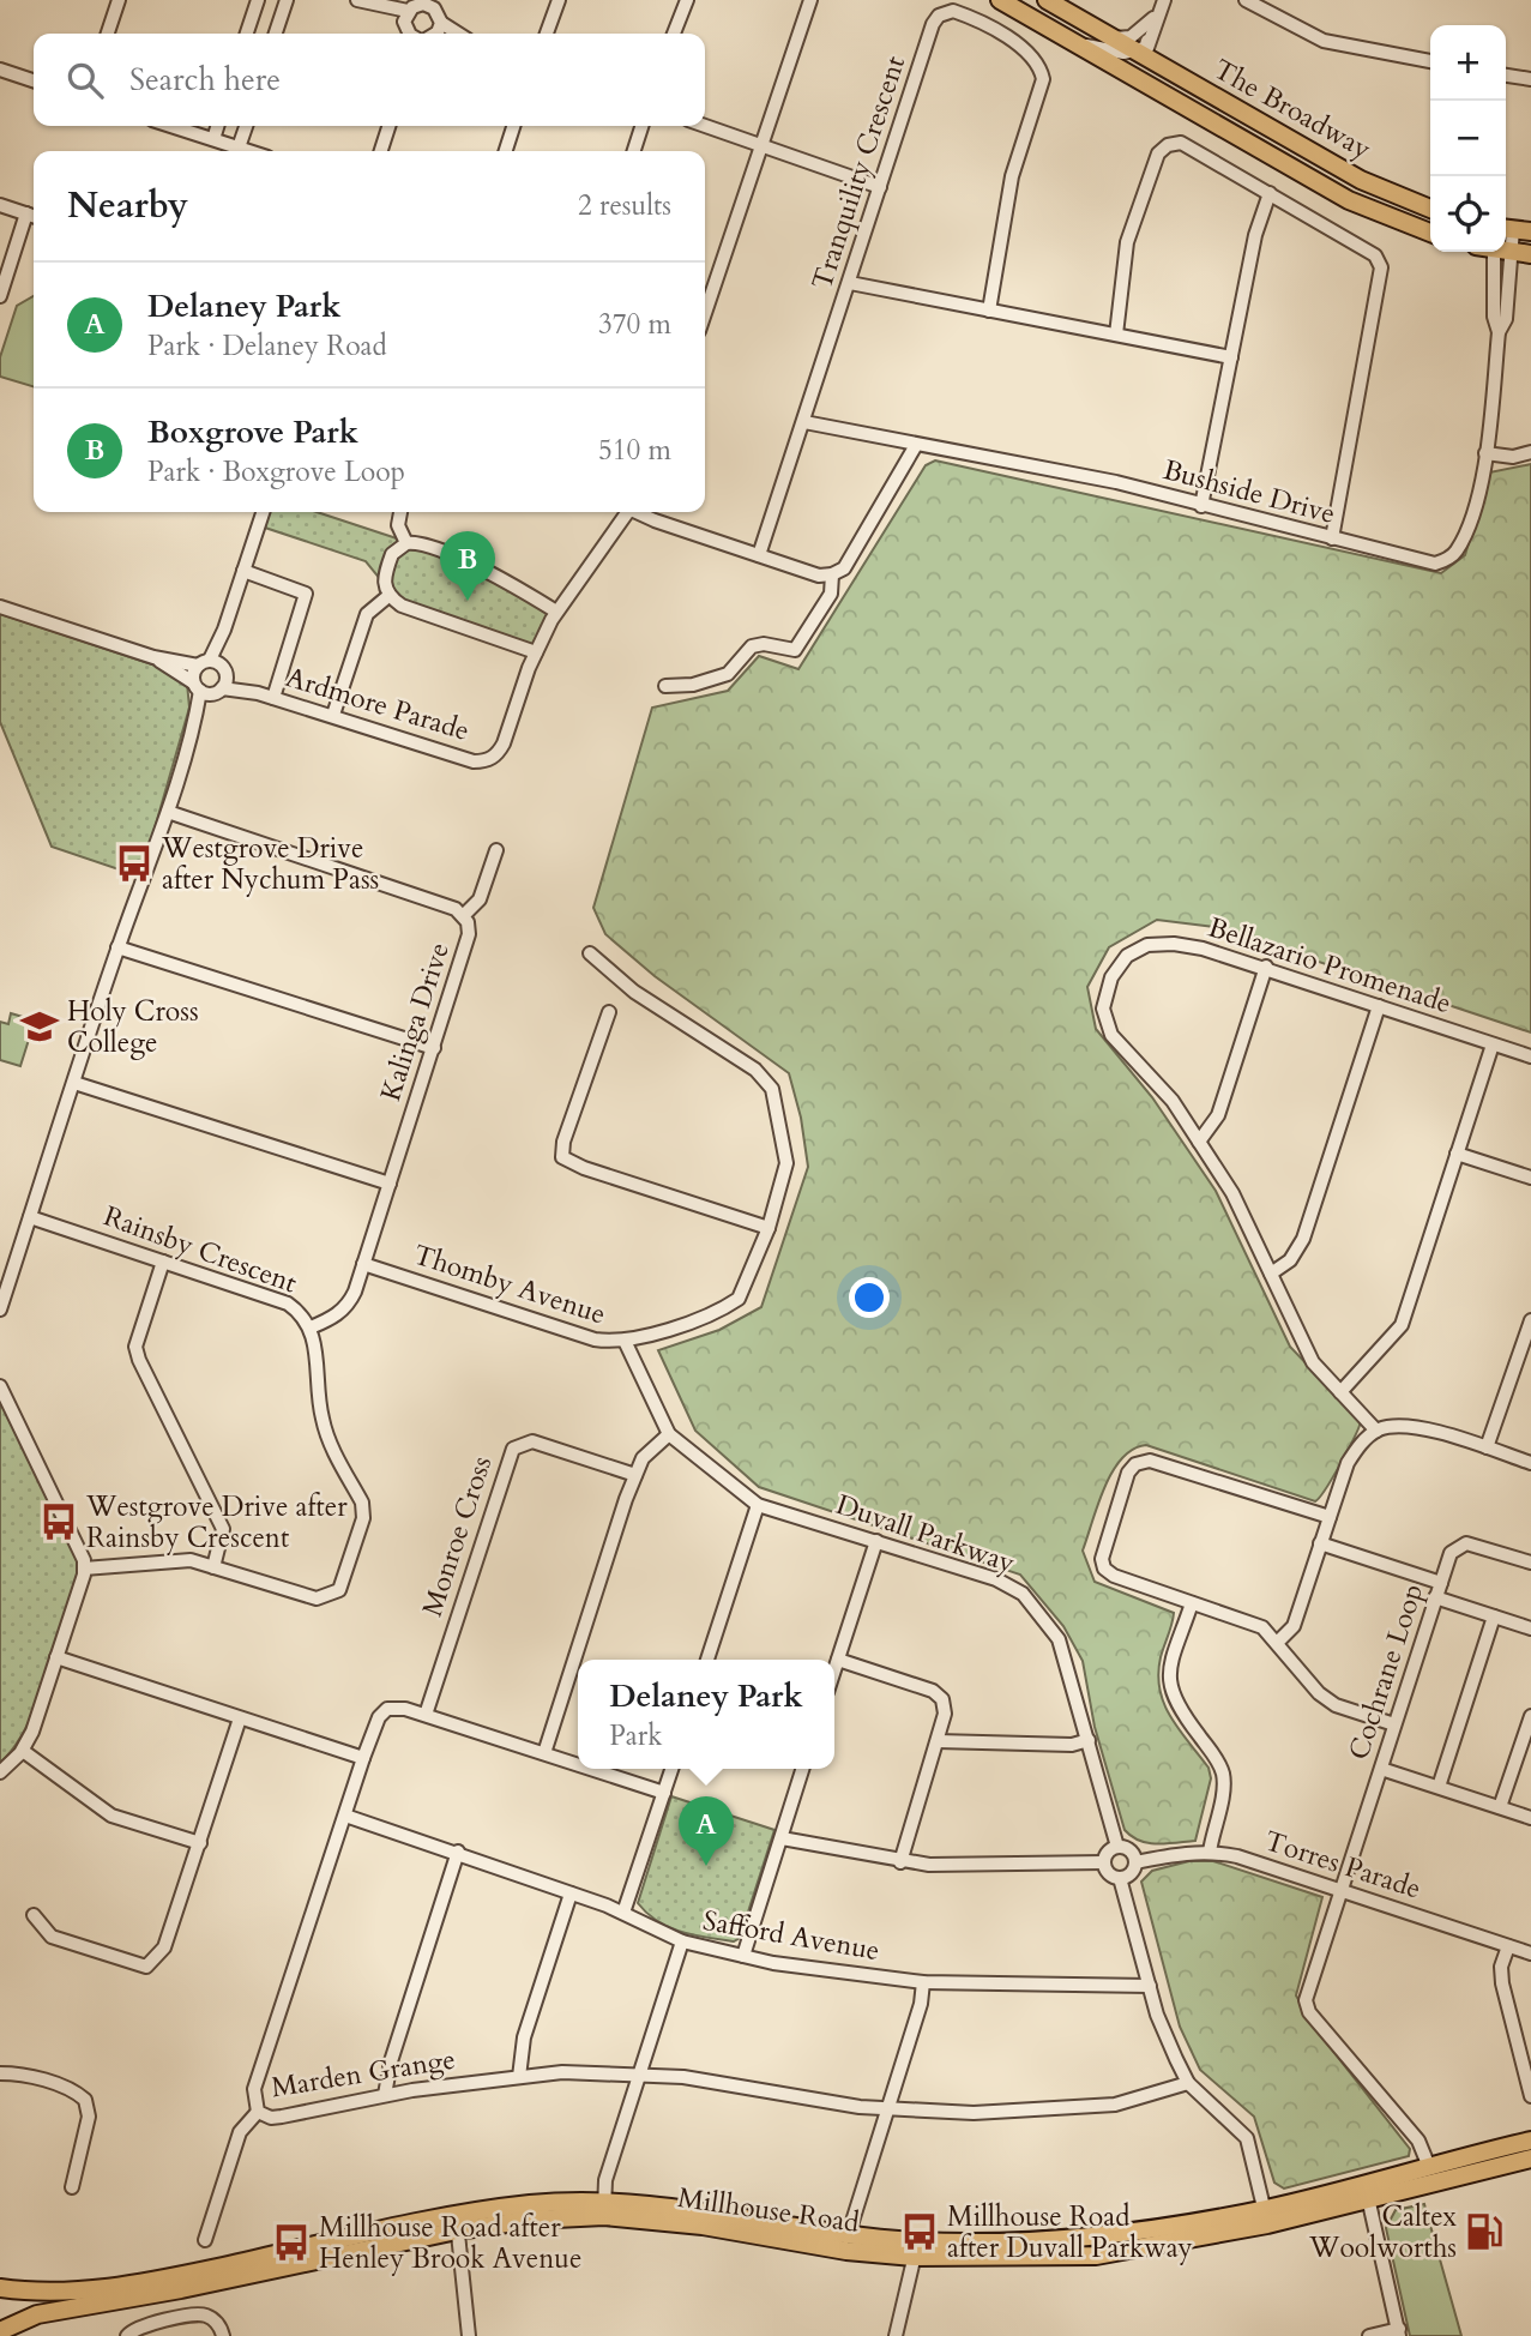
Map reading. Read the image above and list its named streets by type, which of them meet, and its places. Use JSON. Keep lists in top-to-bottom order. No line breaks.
{"streets":{"main road":["The Broadway","Millhouse Road"],"street":["Tranquility Crescent","Bushside Drive","Ardmore Parade","Bellazario Promenade","Kalinga Drive","Rainsby Crescent","Thomby Avenue","Duvall Parkway","Monroe Cross","Cochrane Loop","Torres Parade","Safford Avenue","Marden Grange"]},"crossings":[["Tranquility Crescent","Bushside Drive"],["Kalinga Drive","Rainsby Crescent"],["Kalinga Drive","Thomby Avenue"],["Thomby Avenue","Duvall Parkway"],["Duvall Parkway","Torres Parade"],["Monroe Cross","Marden Grange"],["Cochrane Loop","Torres Parade"],["Cochrane Loop","Millhouse Road"],["Safford Avenue","Marden Grange"]],"places":{"bus stop":["Westgrove Drive after Nychum Pass","Westgrove Drive after Rainsby Crescent","Millhouse Road after Duvall Parkway","Millhouse Road after Henley Brook Avenue"],"school or university":["Holy Cross College"],"fuel station":["Caltex Woolworths"]},"page":{"map_buttons":["+","−"],"search":"Search here","heading":["Nearby","2 results"],"list":[{"mark":"A","name":"Delaney Park","note":"Park · Delaney Road","value":"370 m"},{"mark":"B","name":"Boxgrove Park","note":"Park · Boxgrove Loop","value":"510 m"}],"pins":["B","A"],"popup":["Delaney Park","Park"]}}
